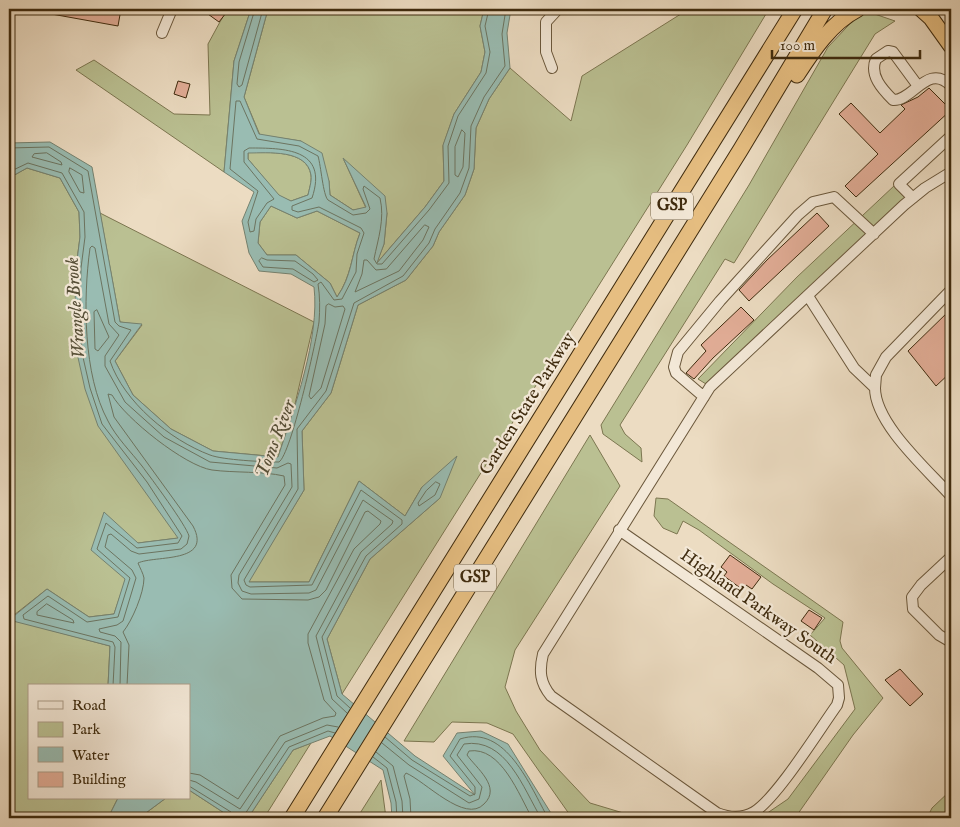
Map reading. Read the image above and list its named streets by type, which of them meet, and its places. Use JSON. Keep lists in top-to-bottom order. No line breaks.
{"streets":{"highway":["GSP","Garden State Parkway"],"street":["Highland Parkway South"]},"water":["Wrangle Brook","Toms River"],"legend":["Road","Park","Water","Building"],"scale_bar":"100 m"}
